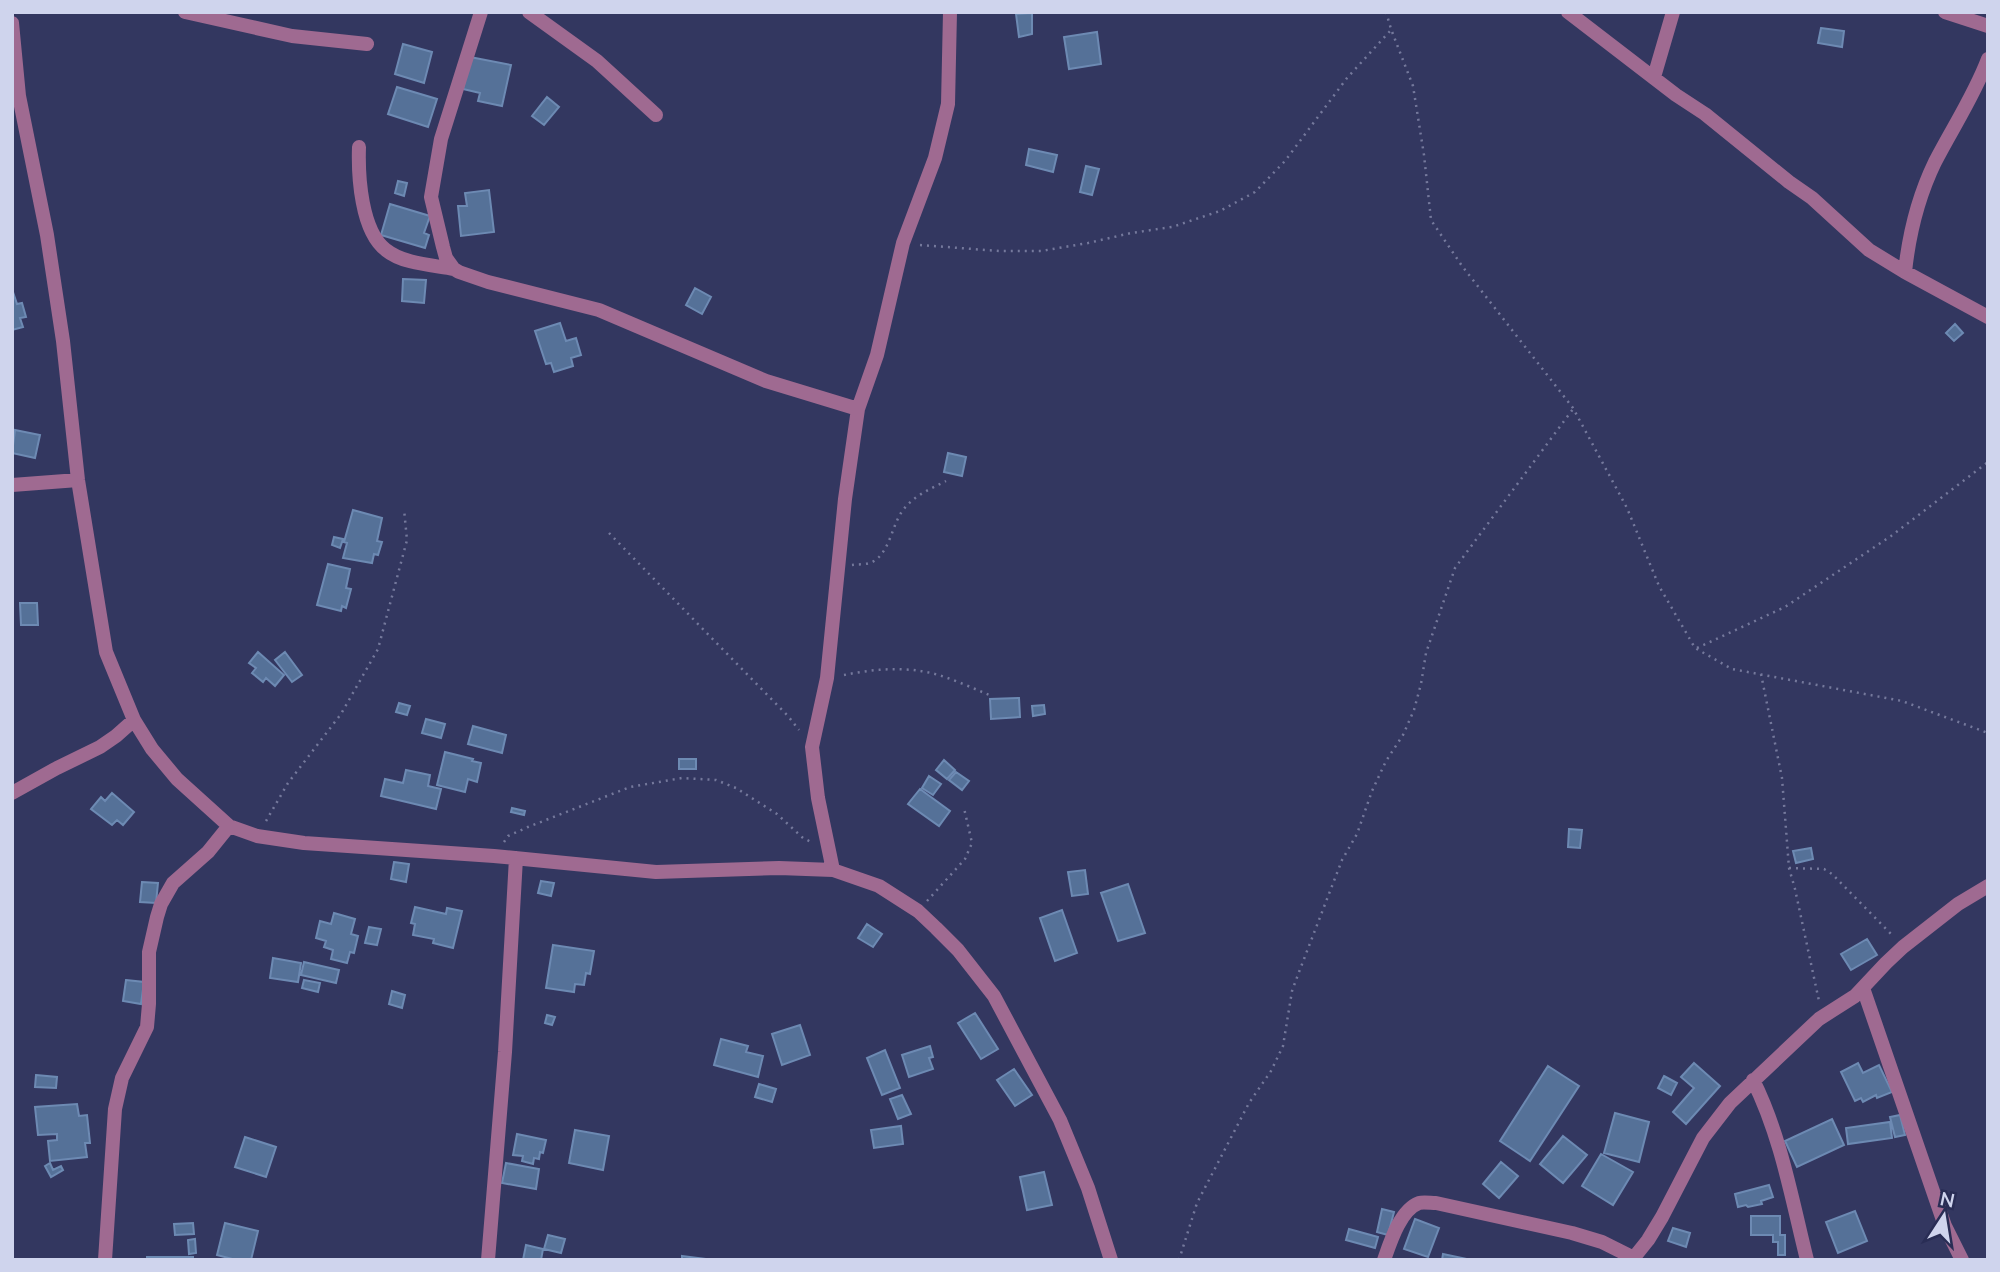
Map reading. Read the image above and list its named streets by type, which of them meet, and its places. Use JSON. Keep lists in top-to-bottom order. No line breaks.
{"north":"top"}
